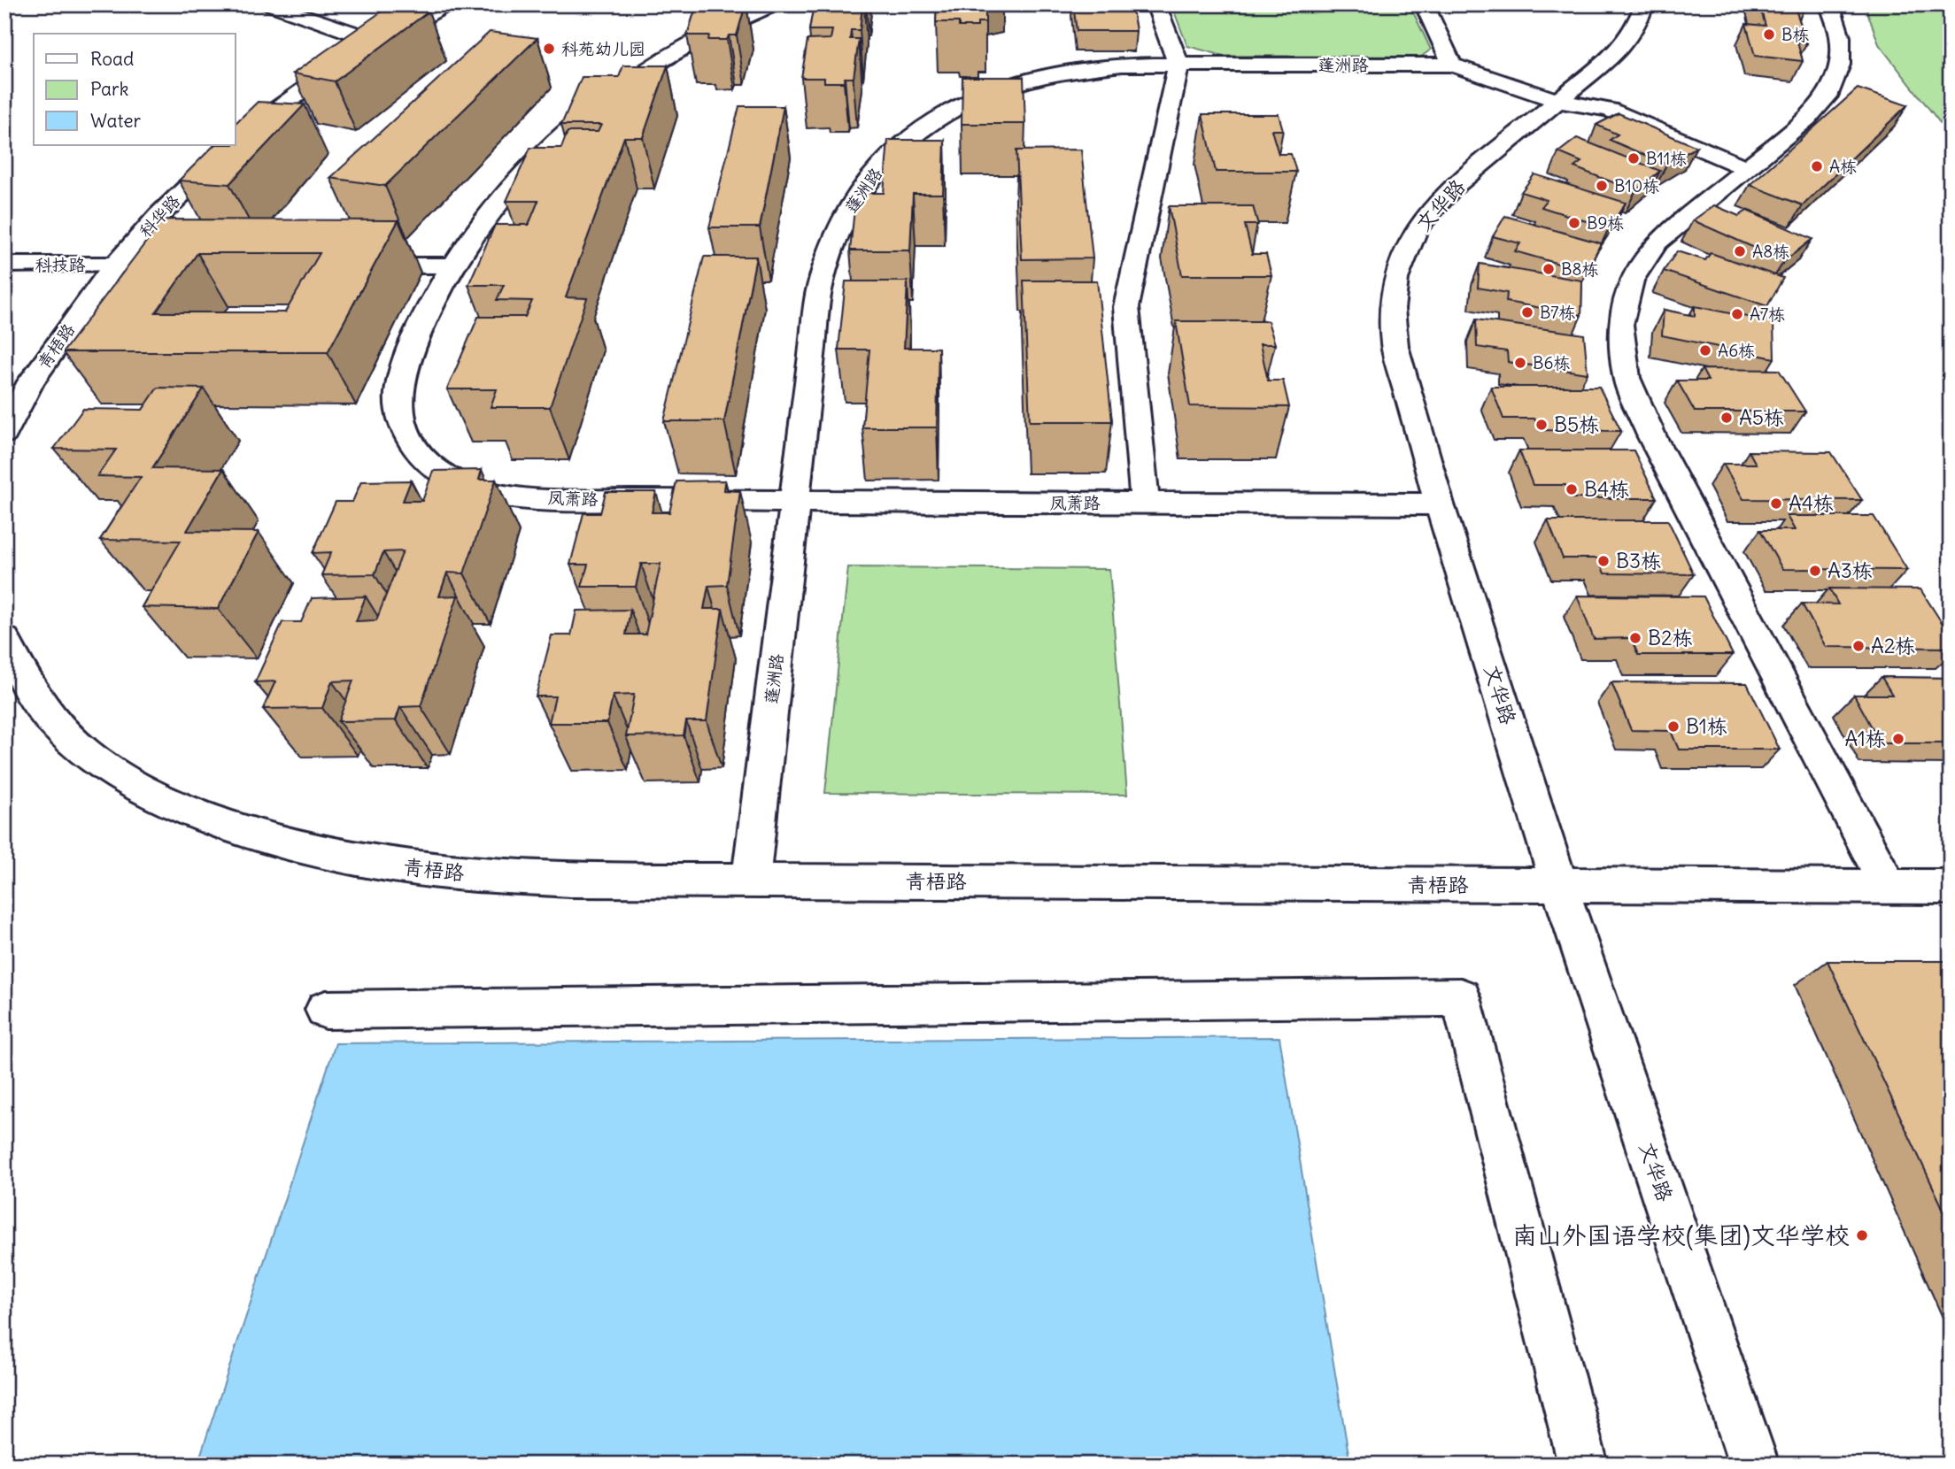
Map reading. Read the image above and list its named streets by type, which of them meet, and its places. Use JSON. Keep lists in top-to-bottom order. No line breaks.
{"streets":{"street":["蓬洲路","文华路","科华路","科技路","青梧路","凤萧路"]},"crossings":[["蓬洲路","文华路"],["蓬洲路","青梧路"],["蓬洲路","凤萧路"],["文华路","青梧路"],["文华路","凤萧路"],["科华路","科技路"],["科华路","青梧路"],["科技路","青梧路"]],"places":["B栋","科苑幼儿园","B11栋","A栋","B10栋","B9栋","A8栋","B8栋","B7栋","A7栋","A6栋","B6栋","A5栋","B5栋","B4栋","A4栋","B3栋","A3栋","B2栋","A2栋","B1栋","A1栋","南山外国语学校(集团)文华学校"],"legend":["Road","Park","Water"]}
